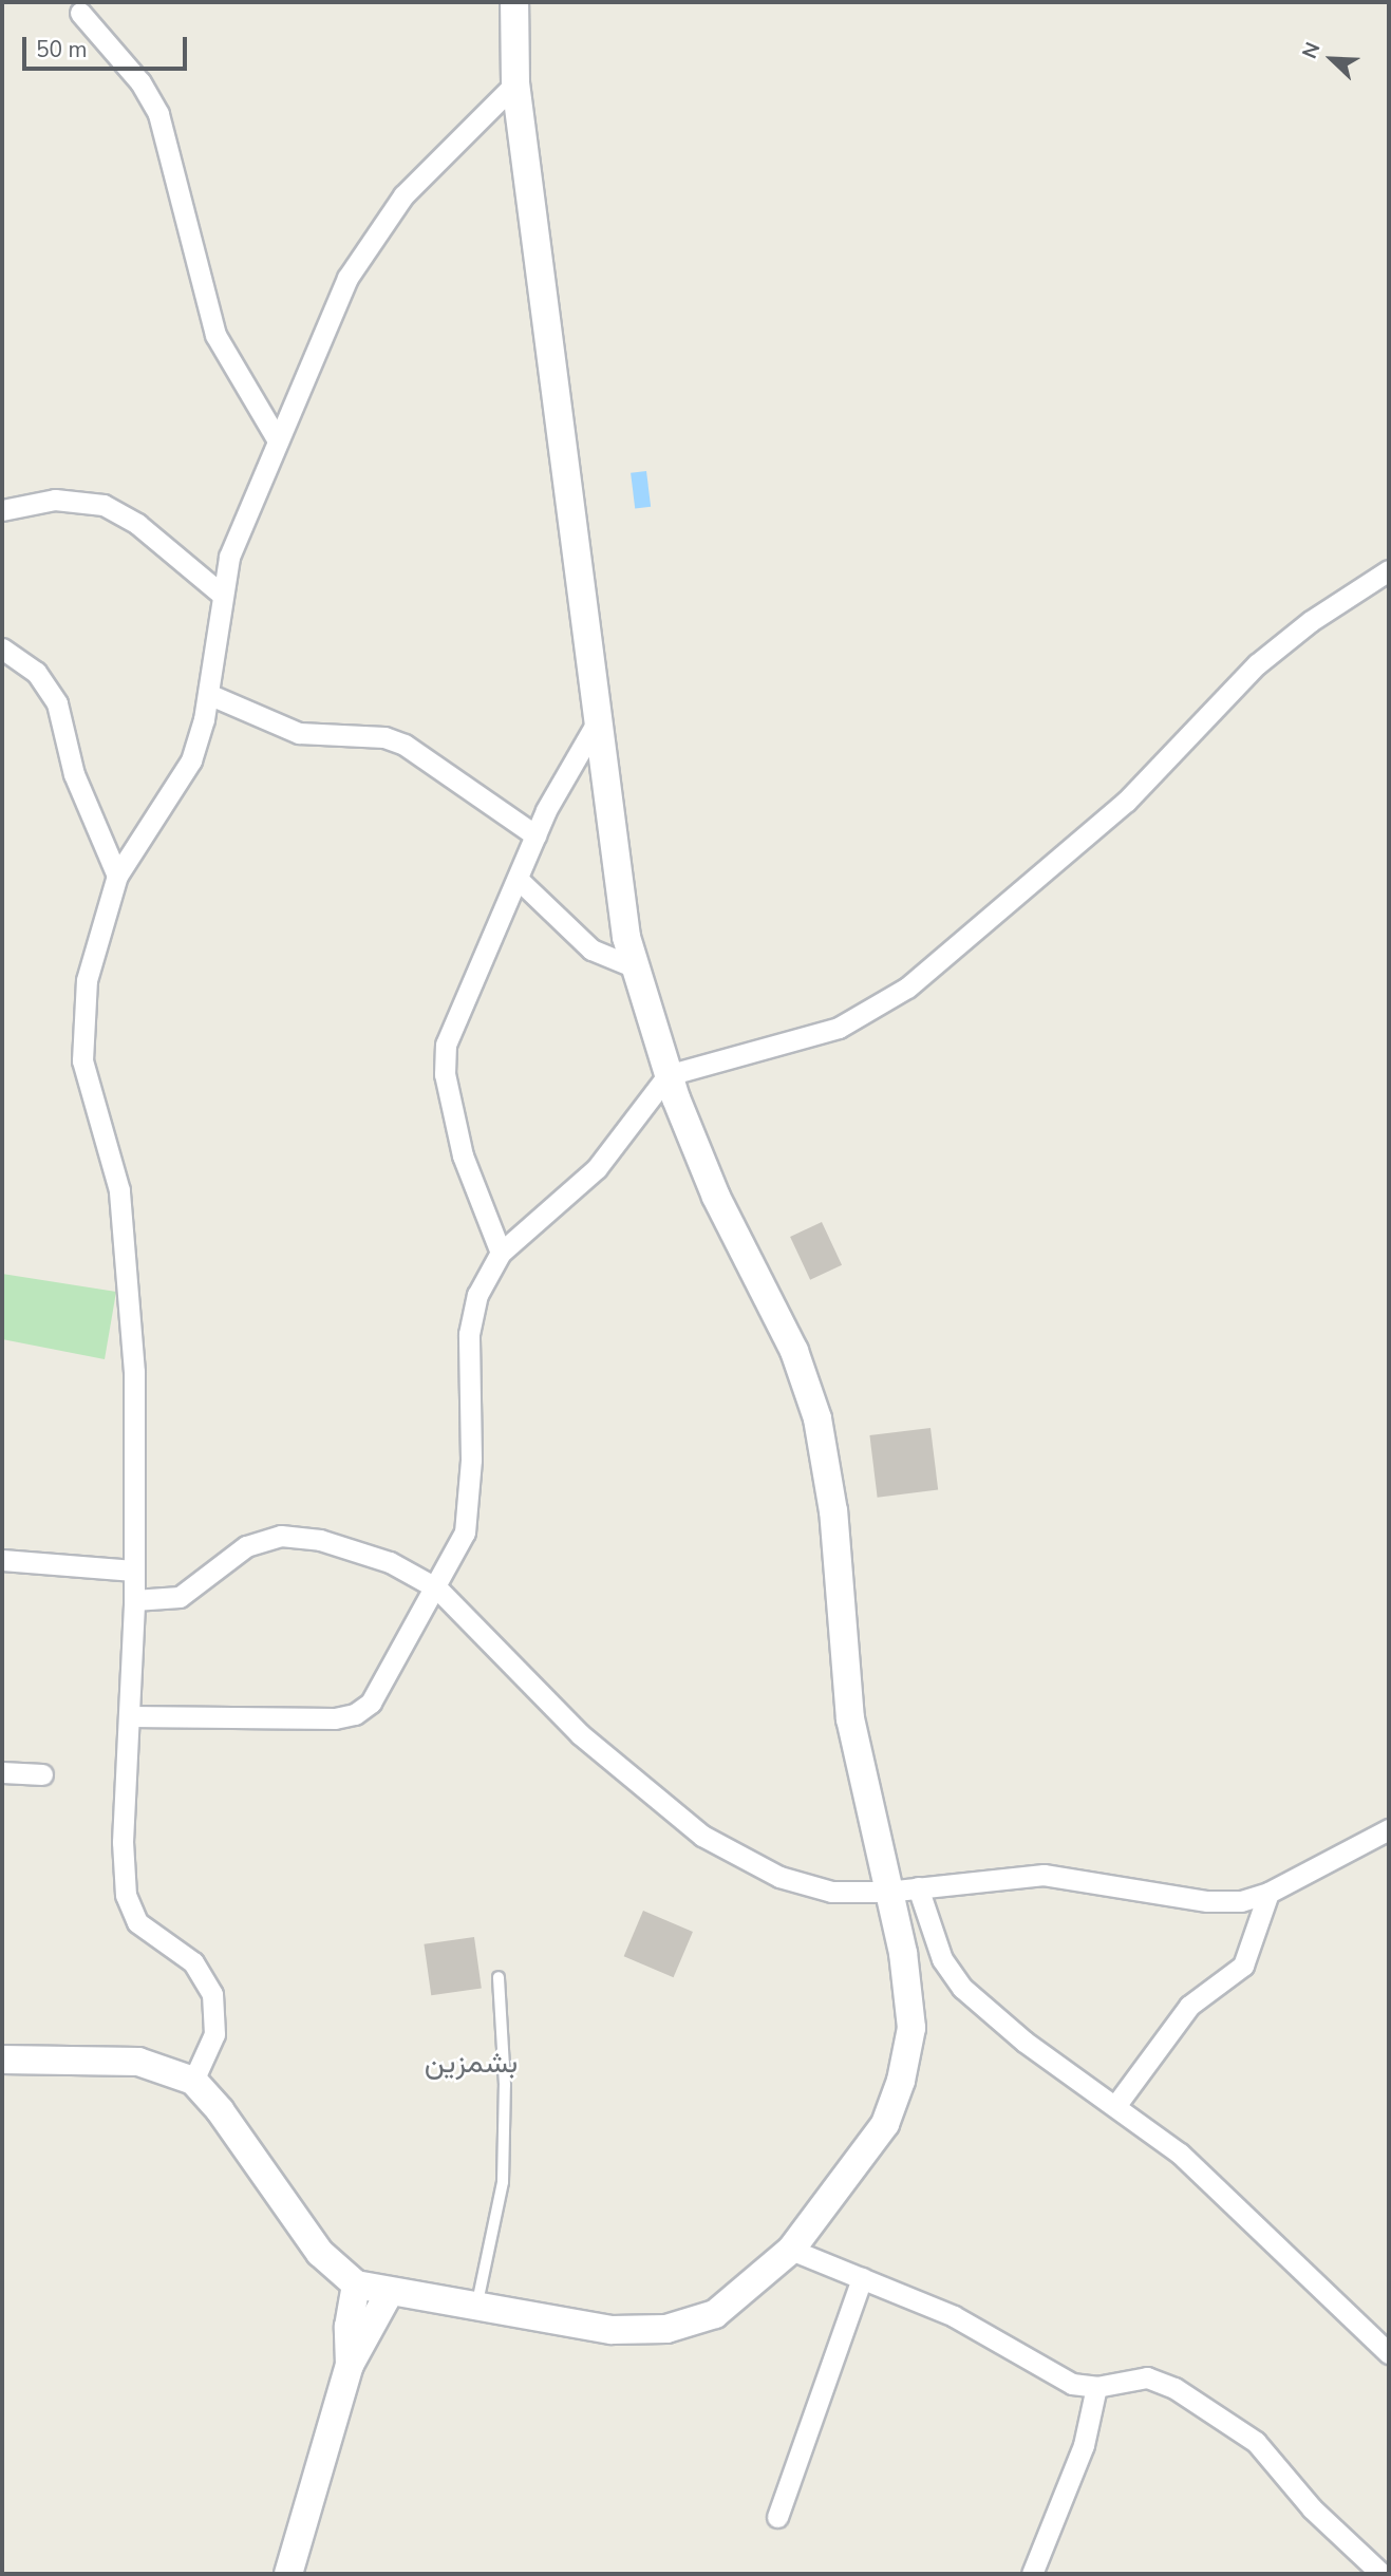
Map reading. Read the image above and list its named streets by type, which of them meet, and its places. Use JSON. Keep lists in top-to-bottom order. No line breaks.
{"districts":["بشمزين"],"scale_bar":"50 m","north":"top left"}
